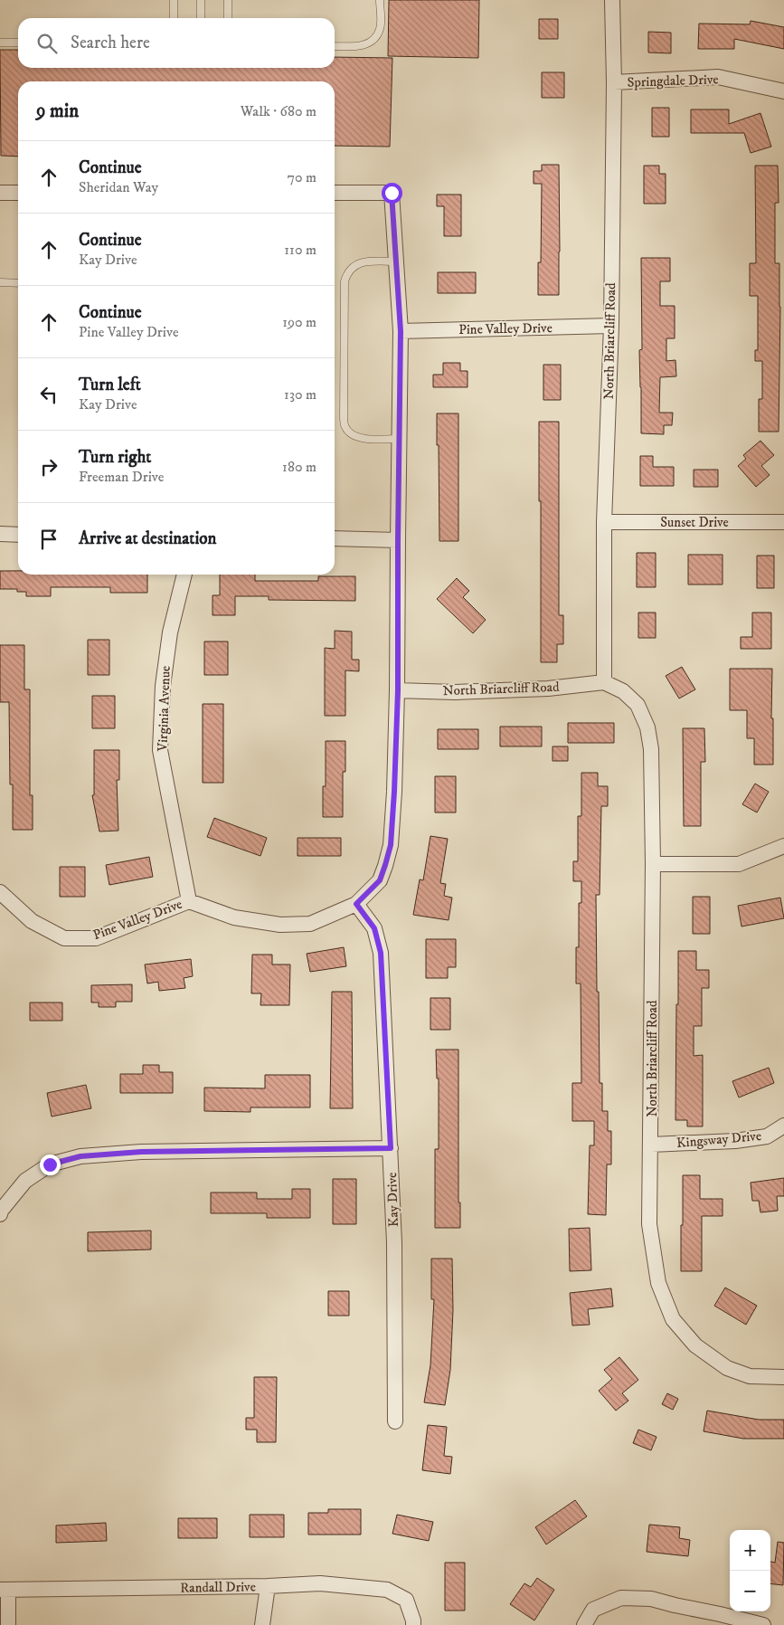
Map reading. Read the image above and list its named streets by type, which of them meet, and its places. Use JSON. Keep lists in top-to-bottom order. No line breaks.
{"streets":{"street":["Springdale Drive","Pine Valley Drive","North Briarcliff Road","Sunset Drive","Virginia Avenue","Kingsway Drive","Kay Drive","Randall Drive"]},"crossings":[["Springdale Drive","North Briarcliff Road"],["Pine Valley Drive","North Briarcliff Road"],["Pine Valley Drive","Virginia Avenue"],["Pine Valley Drive","Kay Drive"],["North Briarcliff Road","Sunset Drive"],["North Briarcliff Road","Kingsway Drive"]],"page":{"search":"Search here","heading":["9 min","Walk · 680 m"],"list":[["Continue","Sheridan Way","70 m"],["Continue","Kay Drive","110 m"],["Continue","Pine Valley Drive","190 m"],["Turn left","Kay Drive","130 m"],["Turn right","Freeman Drive","180 m"],"Arrive at destination"],"map_buttons":["+","−"]}}
